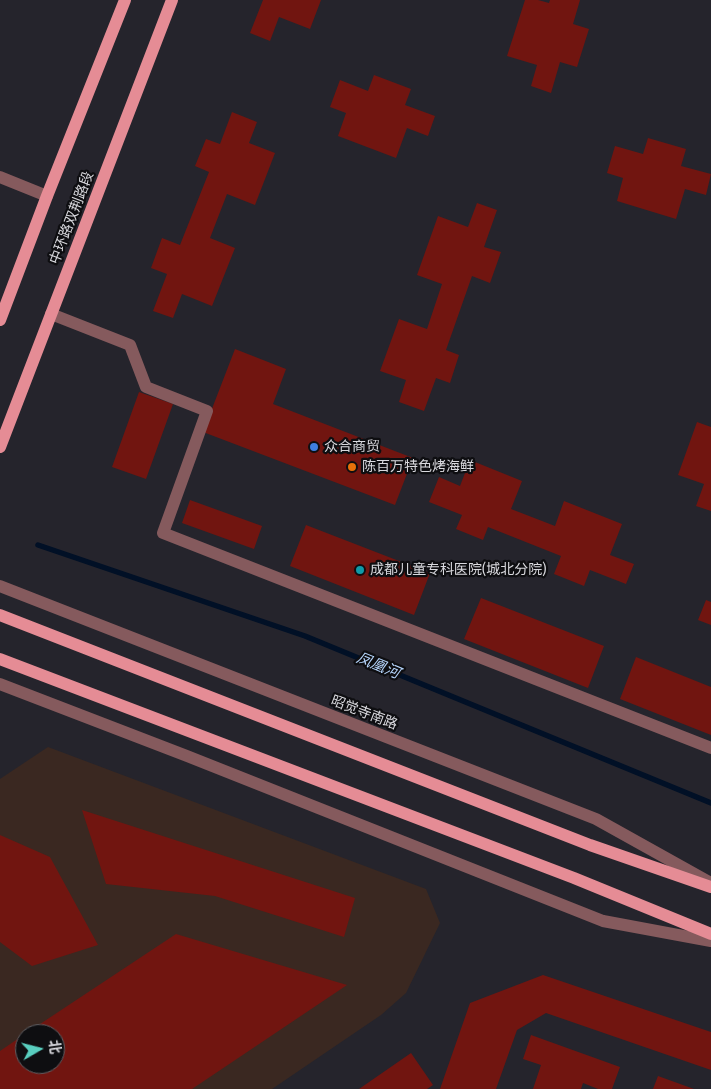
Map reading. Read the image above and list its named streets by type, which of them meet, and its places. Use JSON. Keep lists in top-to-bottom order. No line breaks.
{"streets":{"main road":["中环路双荆路段","昭觉寺南路"]},"water":["凤凰河"],"places":["众合商贸","陈百万特色烤海鲜","成都儿童专科医院(城北分院)"],"north":"right"}
